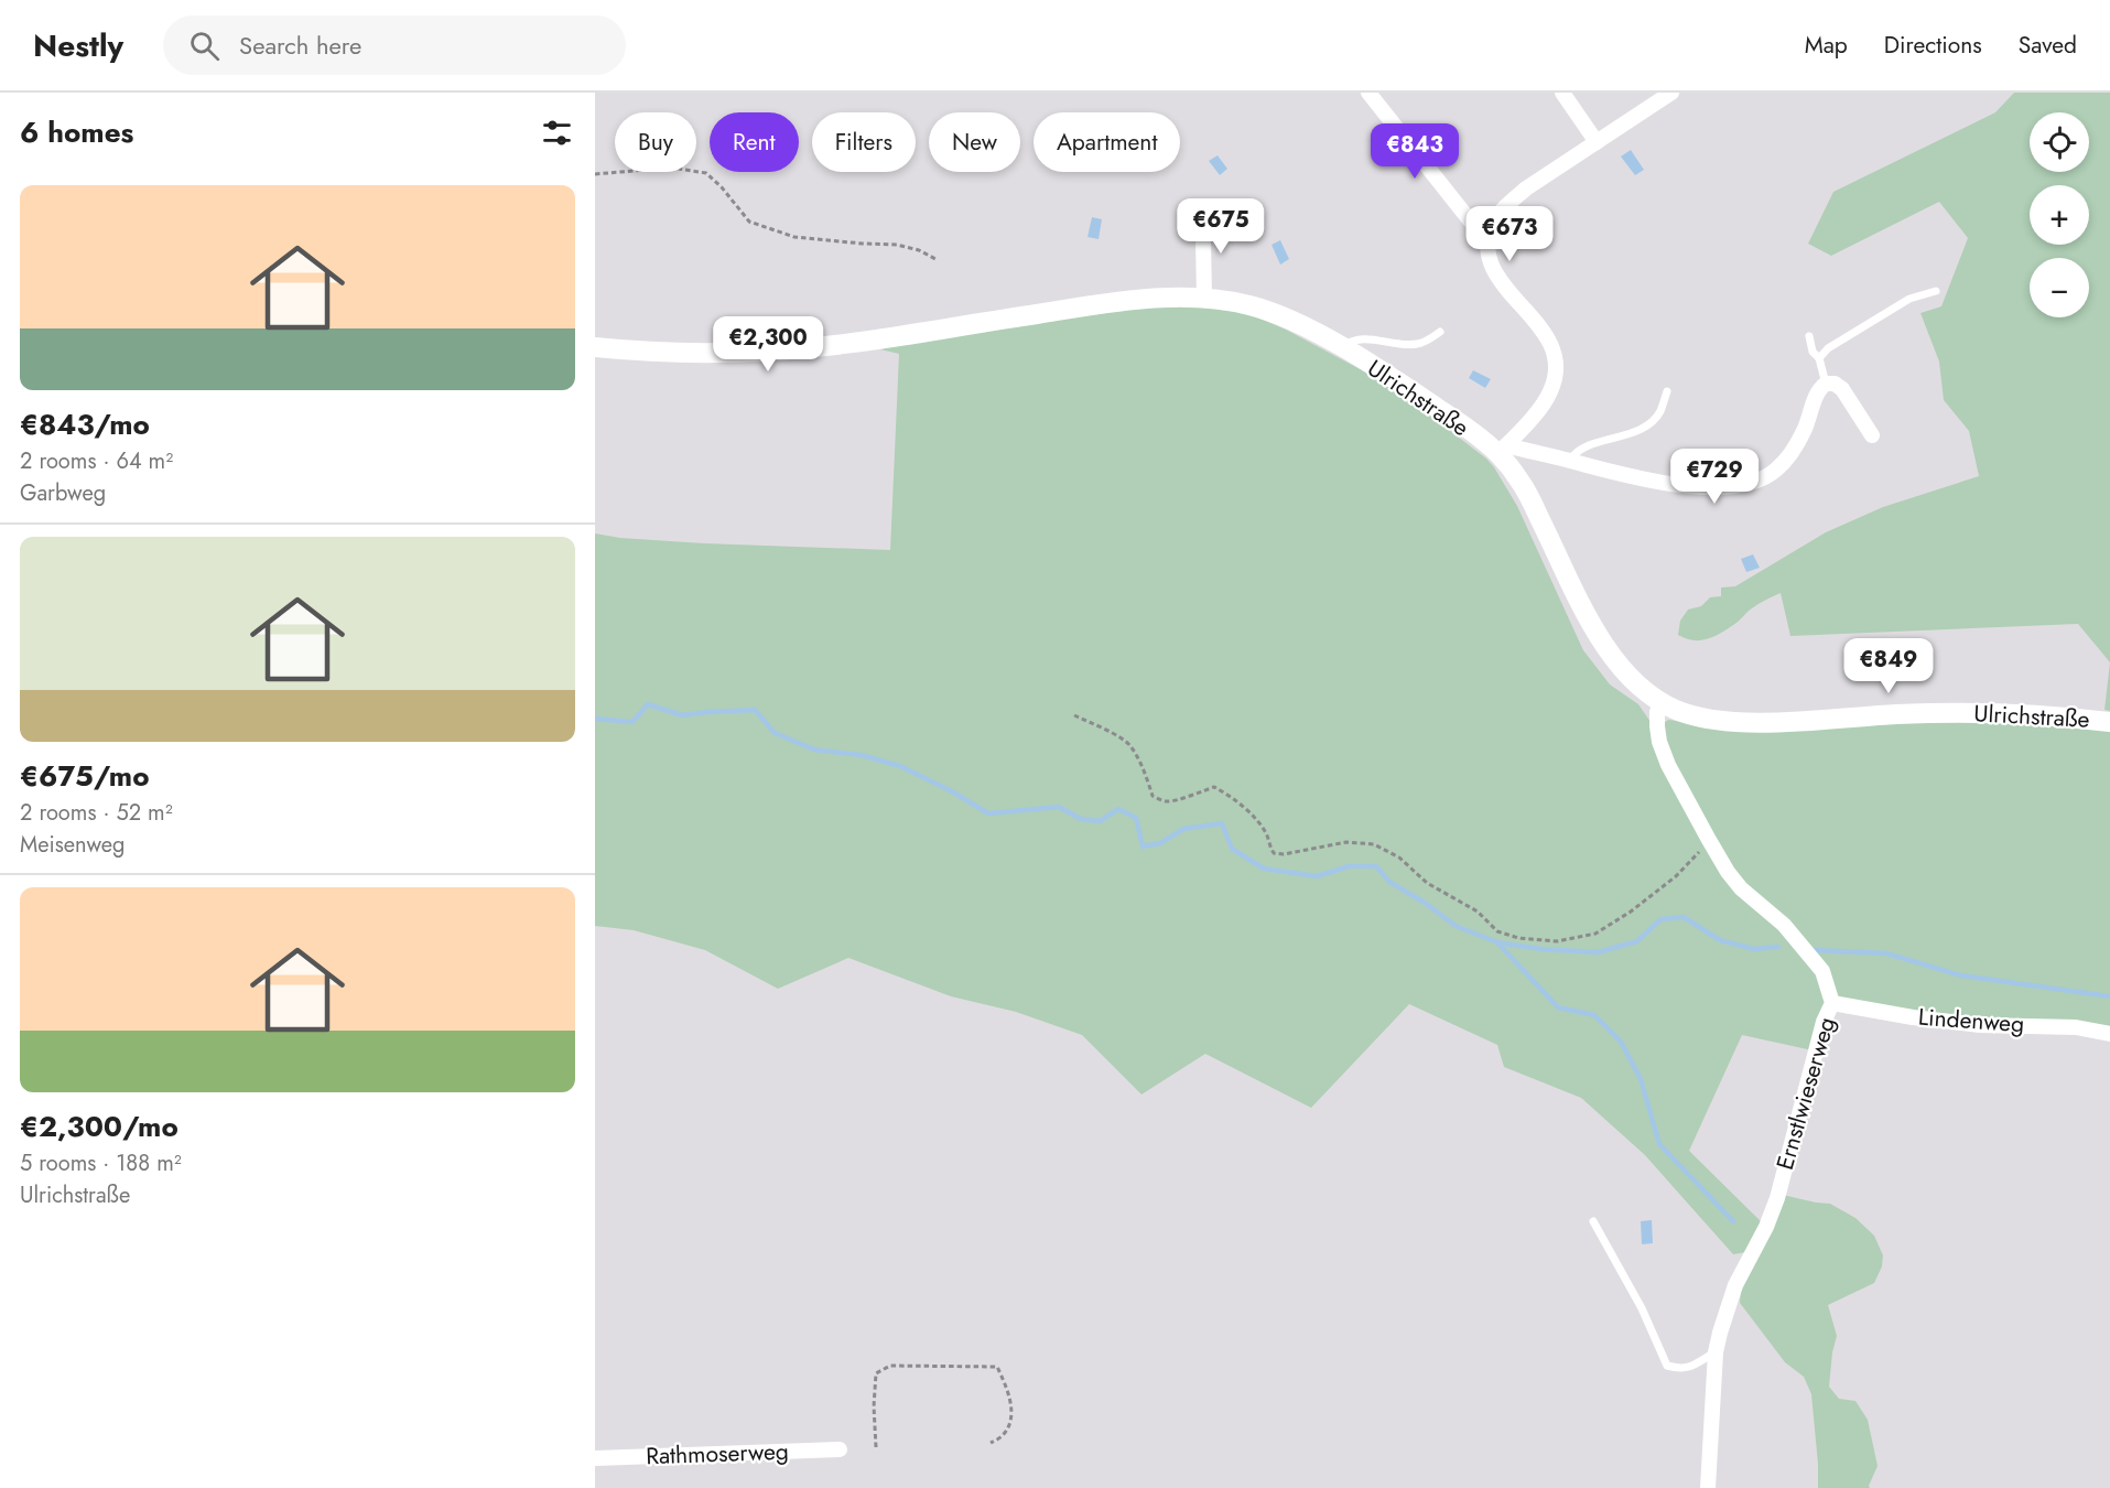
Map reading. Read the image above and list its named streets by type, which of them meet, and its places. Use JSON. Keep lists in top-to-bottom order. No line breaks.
{"streets":{"street":["Ulrichstraße","Lindenweg","Ernstlwieserweg","Rathmoserweg"]},"crossings":[["Ulrichstraße","Ernstlwieserweg"],["Lindenweg","Ernstlwieserweg"]],"page":{"header":"Nestly","search":"Search here","nav":["Map","Directions","Saved"],"heading":"6 homes","map_buttons":["+","−"],"chip":["Buy","Rent","Filters","New","Apartment"],"price":["€843","€675","€673","€2,300","€729","€849"],"list":[{"name":"€843/mo","note":"2 rooms · 64 m² · Garbweg"},{"name":"€675/mo","note":"2 rooms · 52 m² · Meisenweg"},{"name":"€2,300/mo","note":"5 rooms · 188 m² · Ulrichstraße"}]}}
